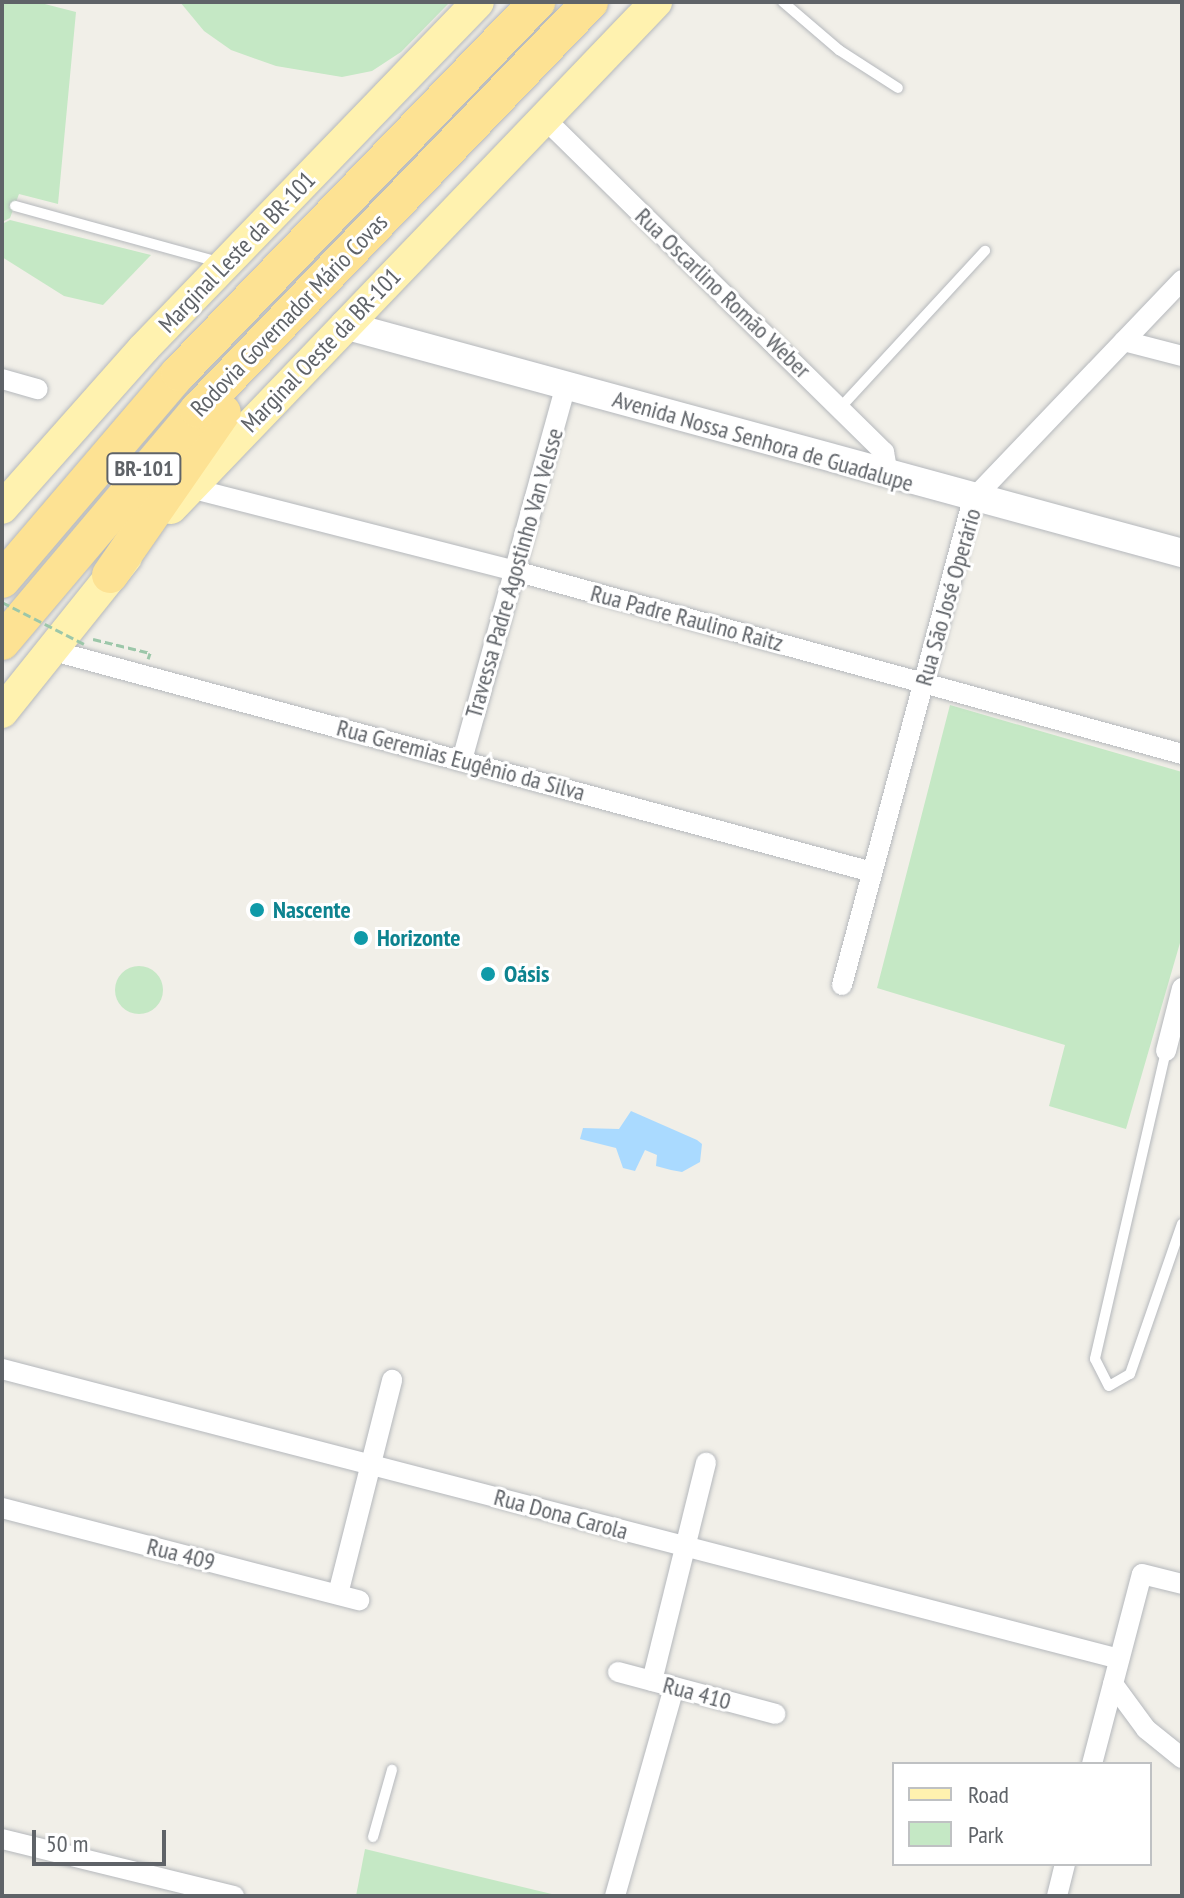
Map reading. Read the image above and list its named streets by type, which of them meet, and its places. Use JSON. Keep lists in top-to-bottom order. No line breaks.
{"streets":{"highway":["Rodovia Governador Mário Covas","BR-101"],"main road":["Marginal Leste da BR-101","Marginal Oeste da BR-101"],"street":["Rua Oscarlino Romão Weber","Avenida Nossa Senhora de Guadalupe","Travessa Padre Agostinho Van Velsse","Rua São José Operário","Rua Padre Raulino Raitz","Rua Geremias Eugênio da Silva","Rua Dona Carola","Rua 409","Rua 410"]},"crossings":[["Rua Oscarlino Romão Weber","Marginal Oeste da BR-101"],["Rua Oscarlino Romão Weber","Avenida Nossa Senhora de Guadalupe"],["Marginal Oeste da BR-101","Avenida Nossa Senhora de Guadalupe"],["Marginal Oeste da BR-101","Rua Padre Raulino Raitz"],["Marginal Oeste da BR-101","Rua Geremias Eugênio da Silva"],["Avenida Nossa Senhora de Guadalupe","Travessa Padre Agostinho Van Velsse"],["Avenida Nossa Senhora de Guadalupe","Rua São José Operário"],["Travessa Padre Agostinho Van Velsse","Rua Padre Raulino Raitz"],["Travessa Padre Agostinho Van Velsse","Rua Geremias Eugênio da Silva"],["Rua São José Operário","Rua Padre Raulino Raitz"],["Rua São José Operário","Rua Geremias Eugênio da Silva"]],"places":["Nascente","Horizonte","Oásis"],"legend":["Road","Park"],"scale_bar":"50 m"}
